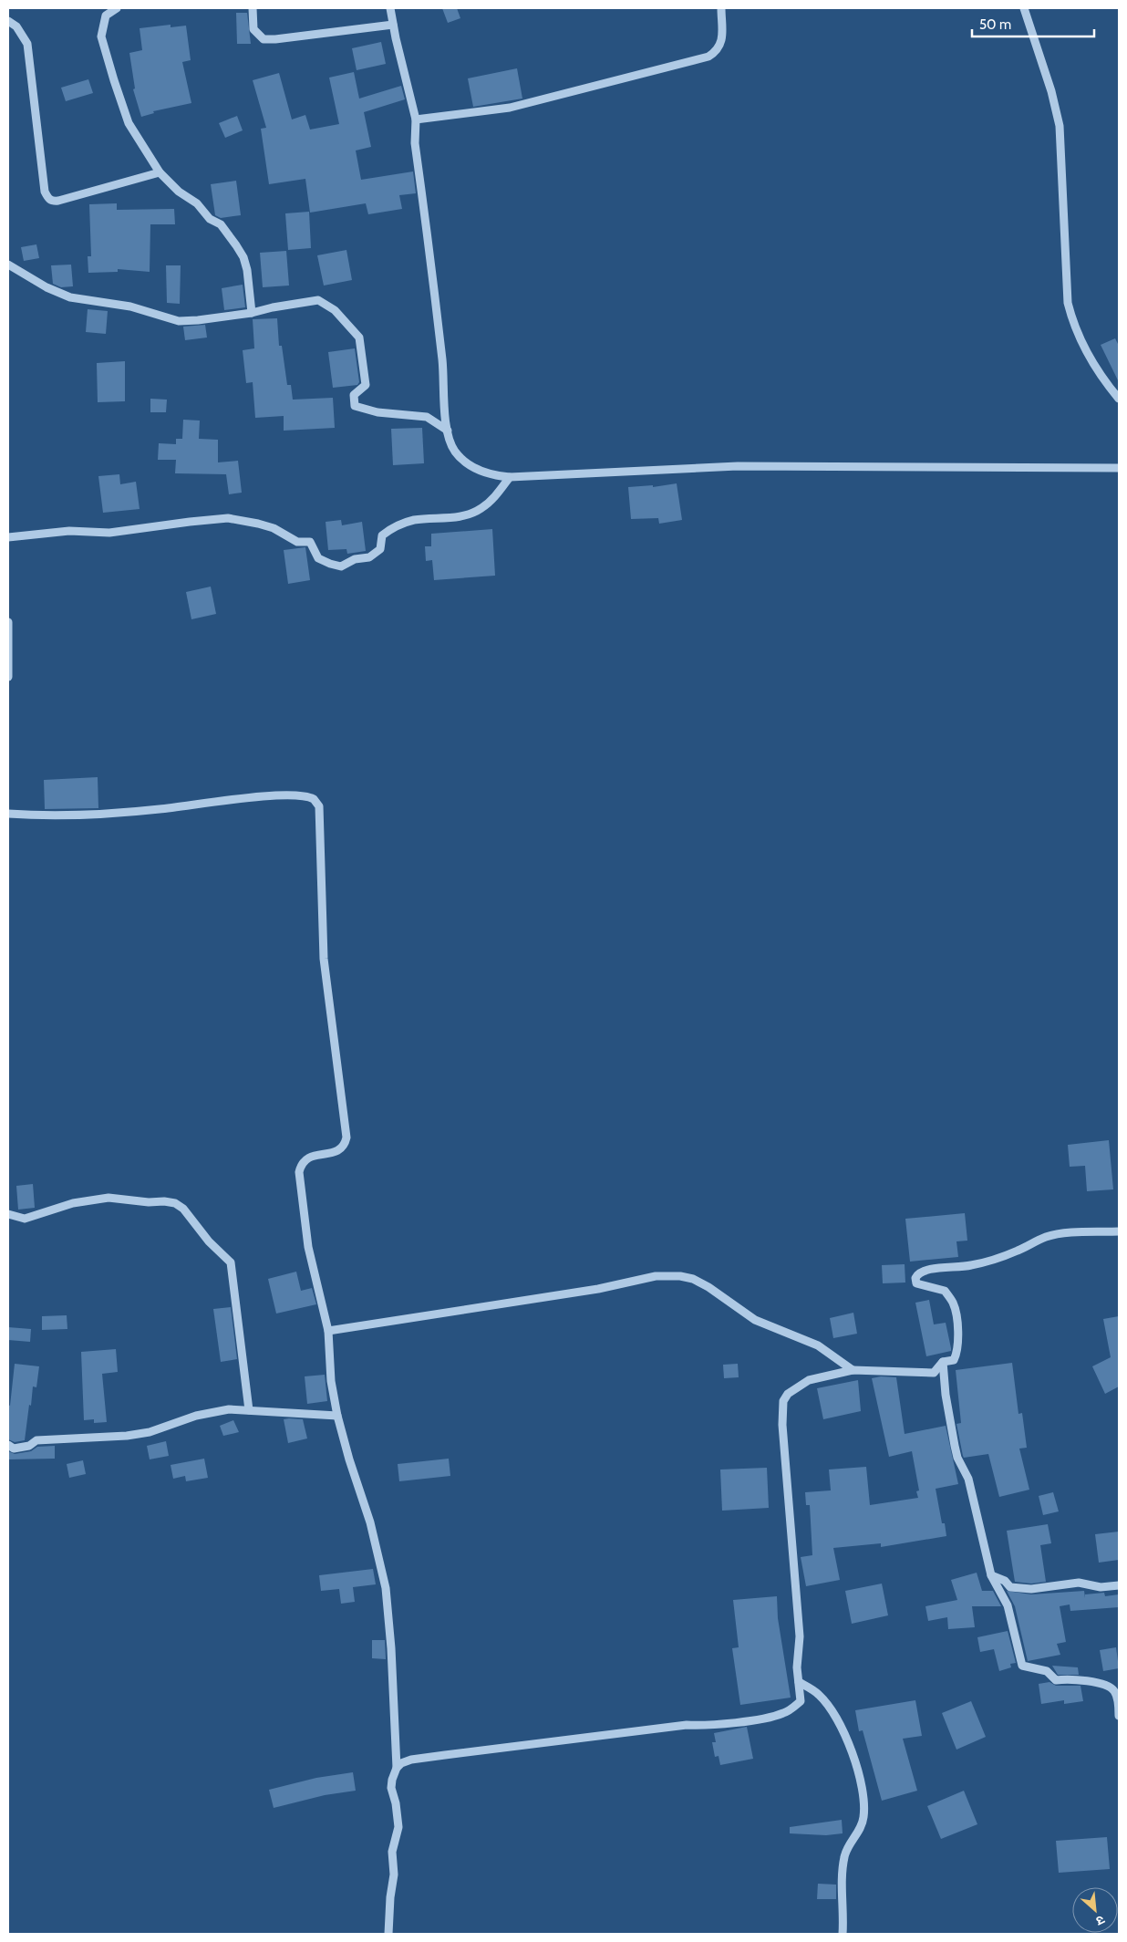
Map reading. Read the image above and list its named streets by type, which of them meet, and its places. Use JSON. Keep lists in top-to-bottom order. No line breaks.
{"scale_bar":"50 m","north":"bottom right"}
